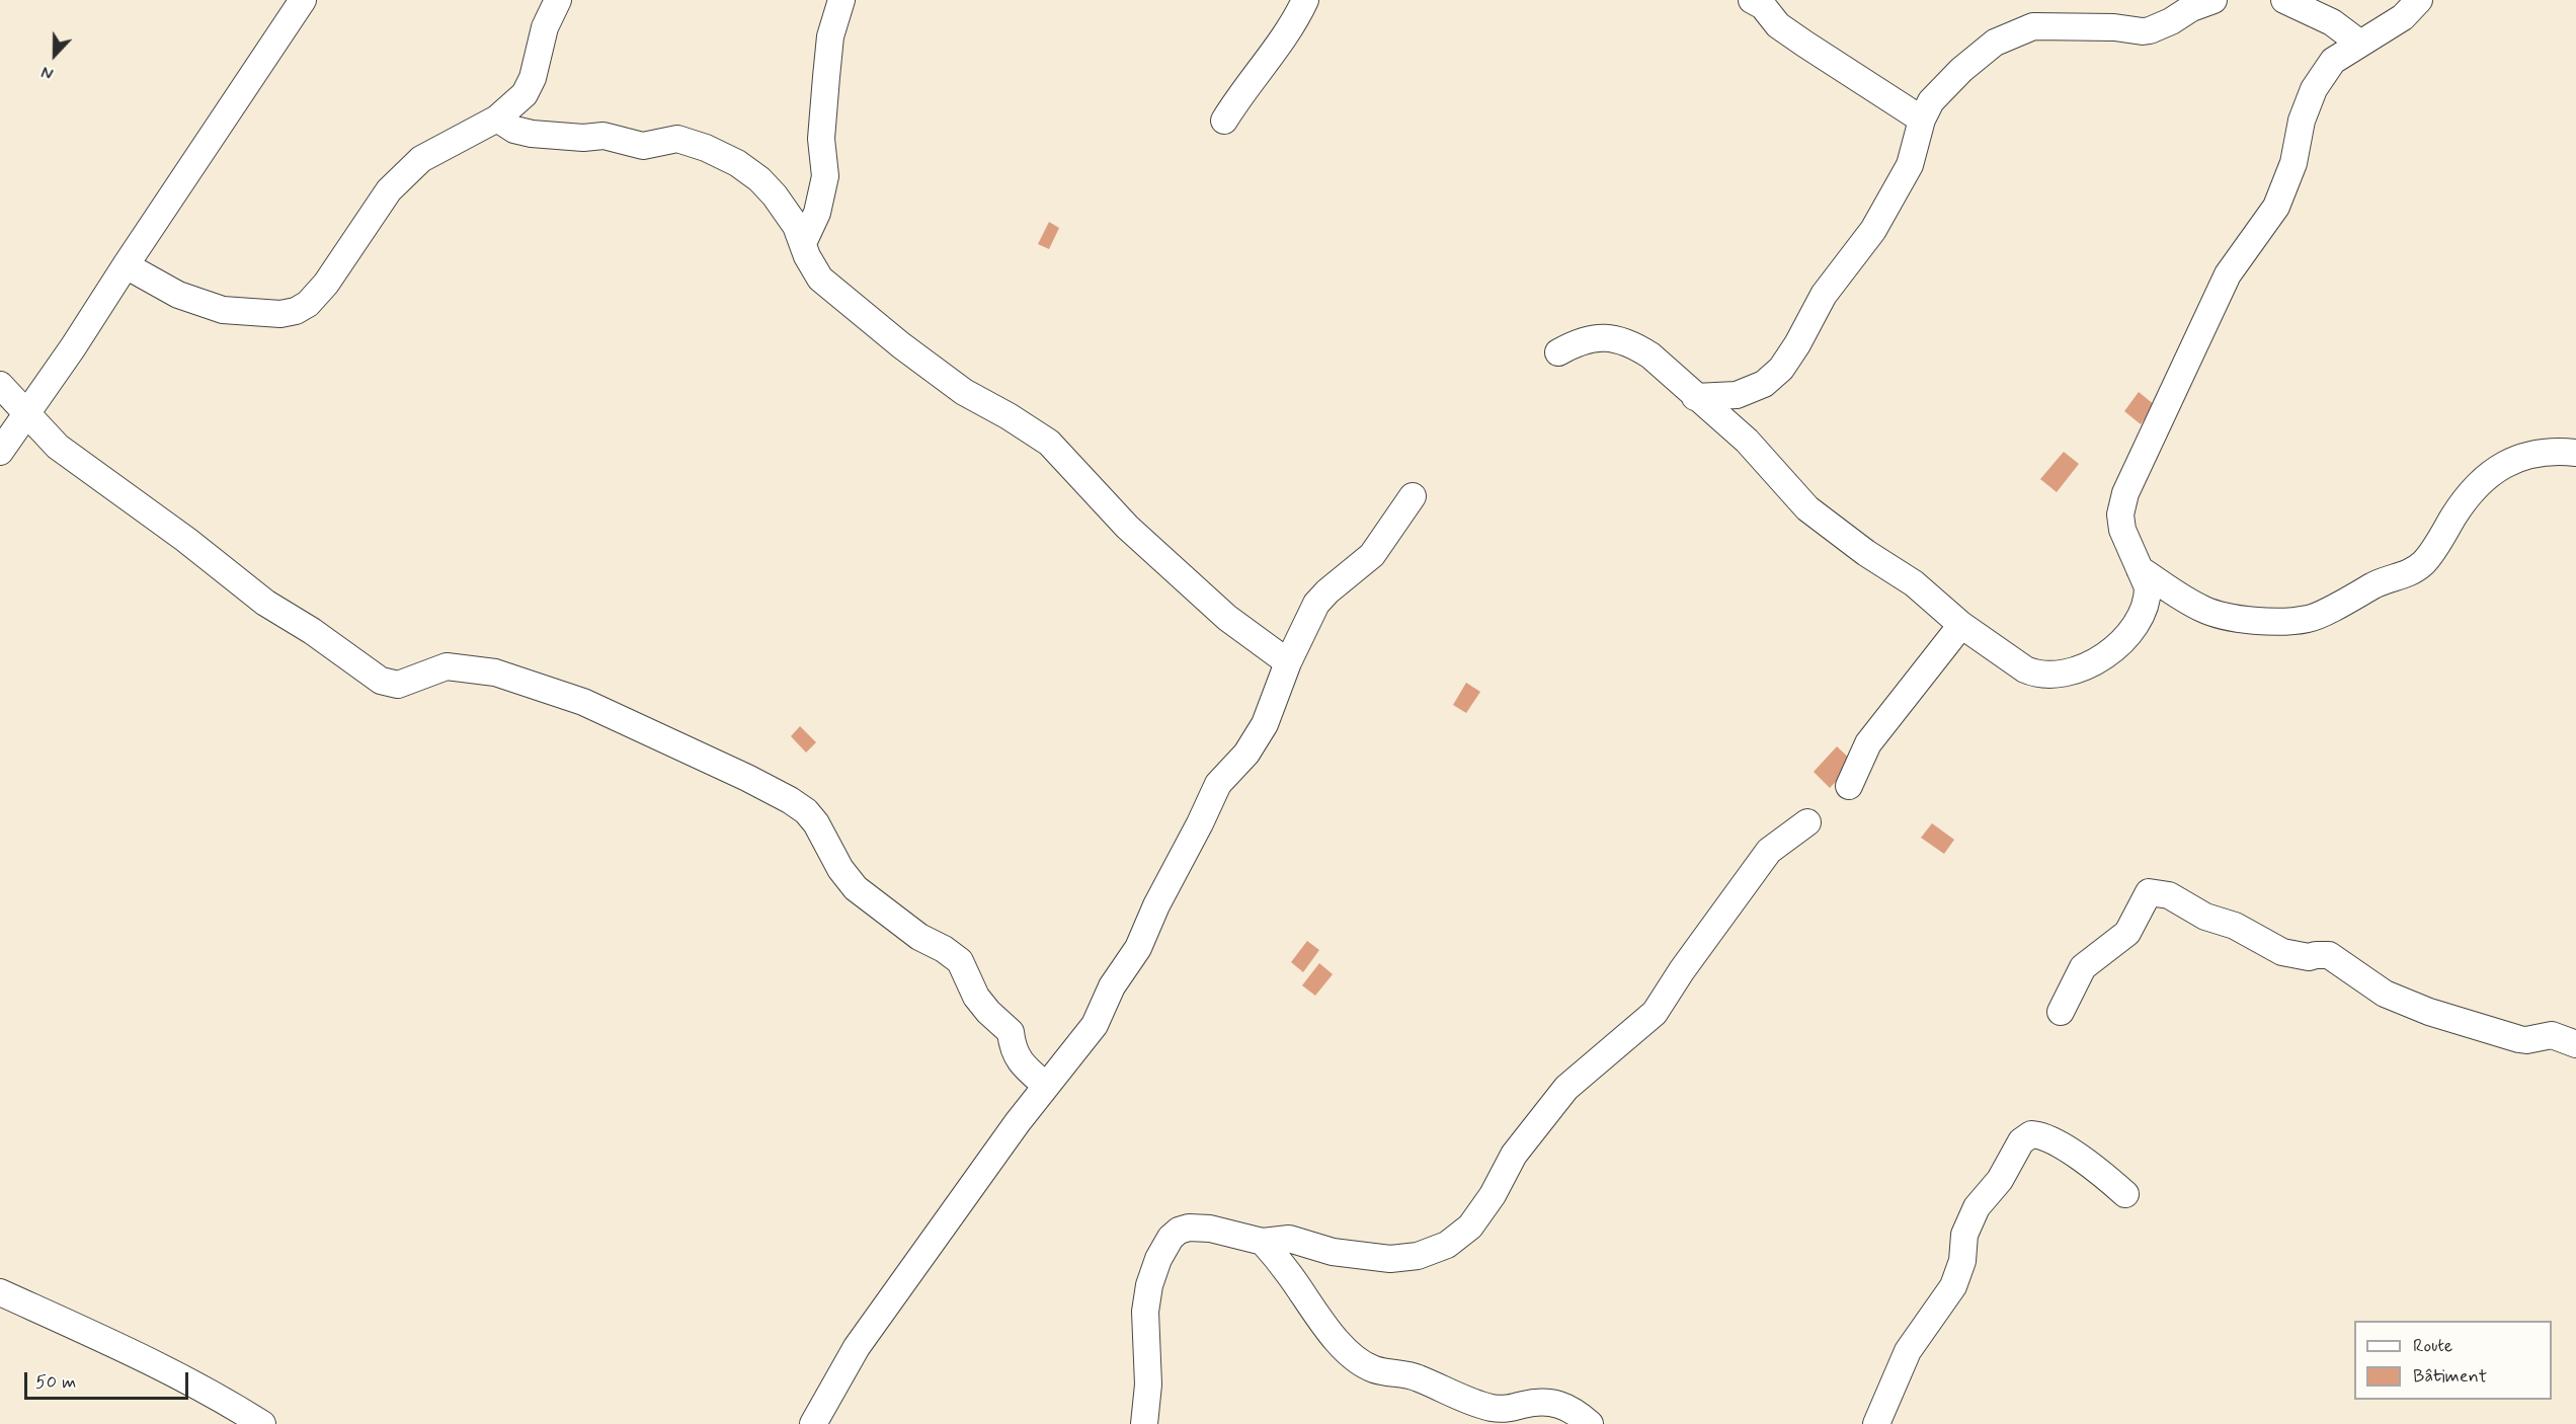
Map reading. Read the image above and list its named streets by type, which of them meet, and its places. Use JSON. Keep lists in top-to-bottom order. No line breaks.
{"legend":["Route","Bâtiment"],"scale_bar":"50 m","north":"bottom"}
